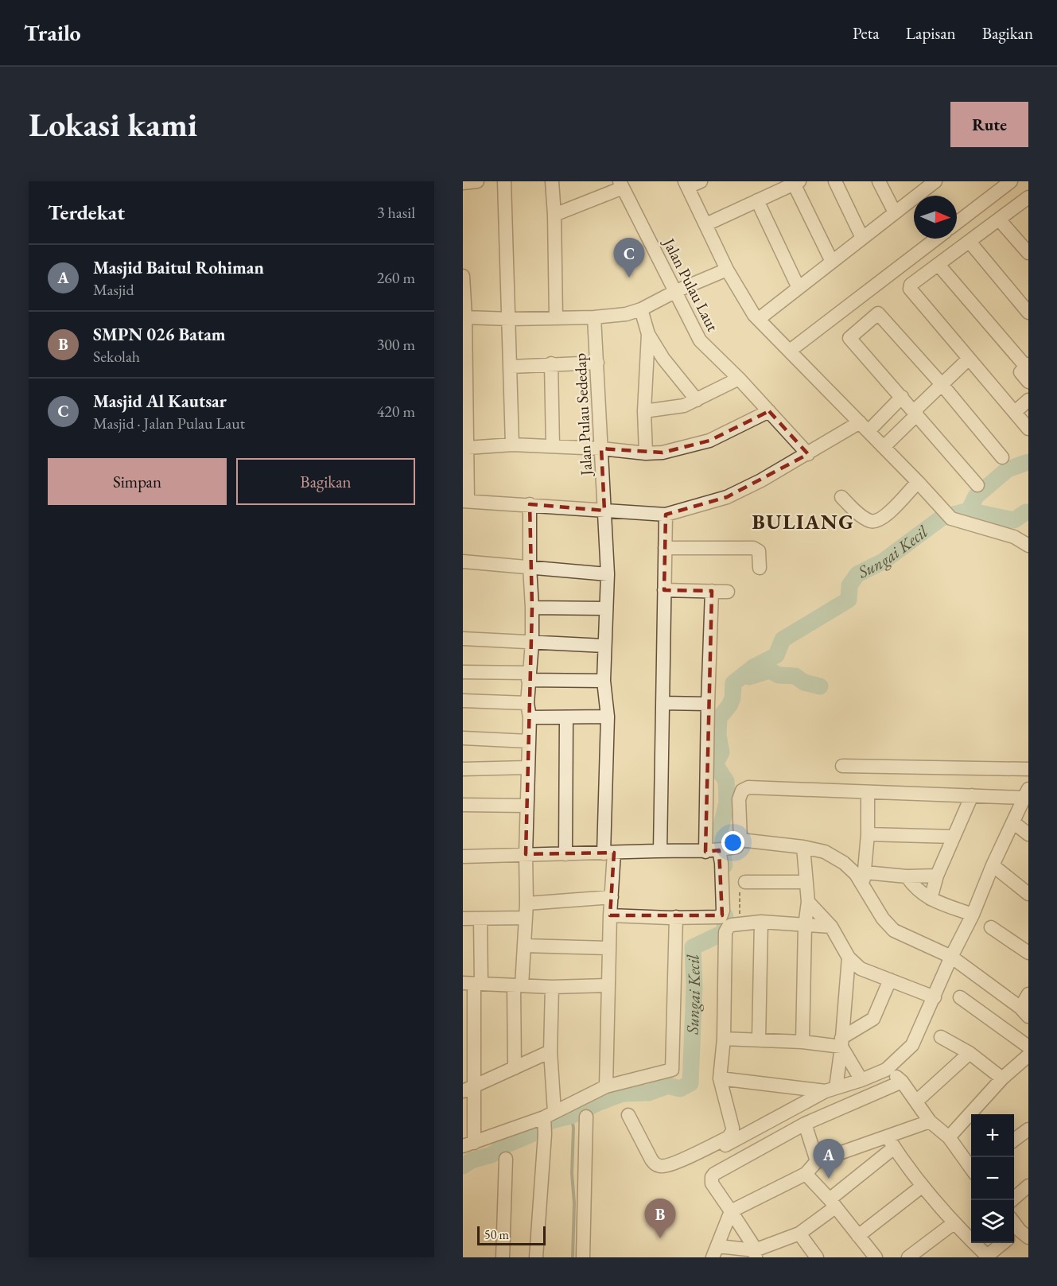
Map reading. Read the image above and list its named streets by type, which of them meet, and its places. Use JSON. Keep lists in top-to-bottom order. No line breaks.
{"streets":{"street":["Jalan Pulau Laut","Jalan Pulau Sededap"]},"districts":["BULIANG"],"water":["Sungai Kecil"],"scale_bar":"50 m","north":"right","page":{"header":"Trailo","nav":["Peta","Lapisan","Bagikan"],"buttons":["Rute",["Simpan","Bagikan"]],"title":"Lokasi kami","heading":["Terdekat","3 hasil"],"pins":["C","A","B"],"list":[{"mark":"A","name":"Masjid Baitul Rohiman","note":"Masjid","value":"260 m"},{"mark":"B","name":"SMPN 026 Batam","note":"Sekolah","value":"300 m"},{"mark":"C","name":"Masjid Al Kautsar","note":"Masjid · Jalan Pulau Laut","value":"420 m"}],"map_buttons":["+","−"],"scale":"50 m"}}
